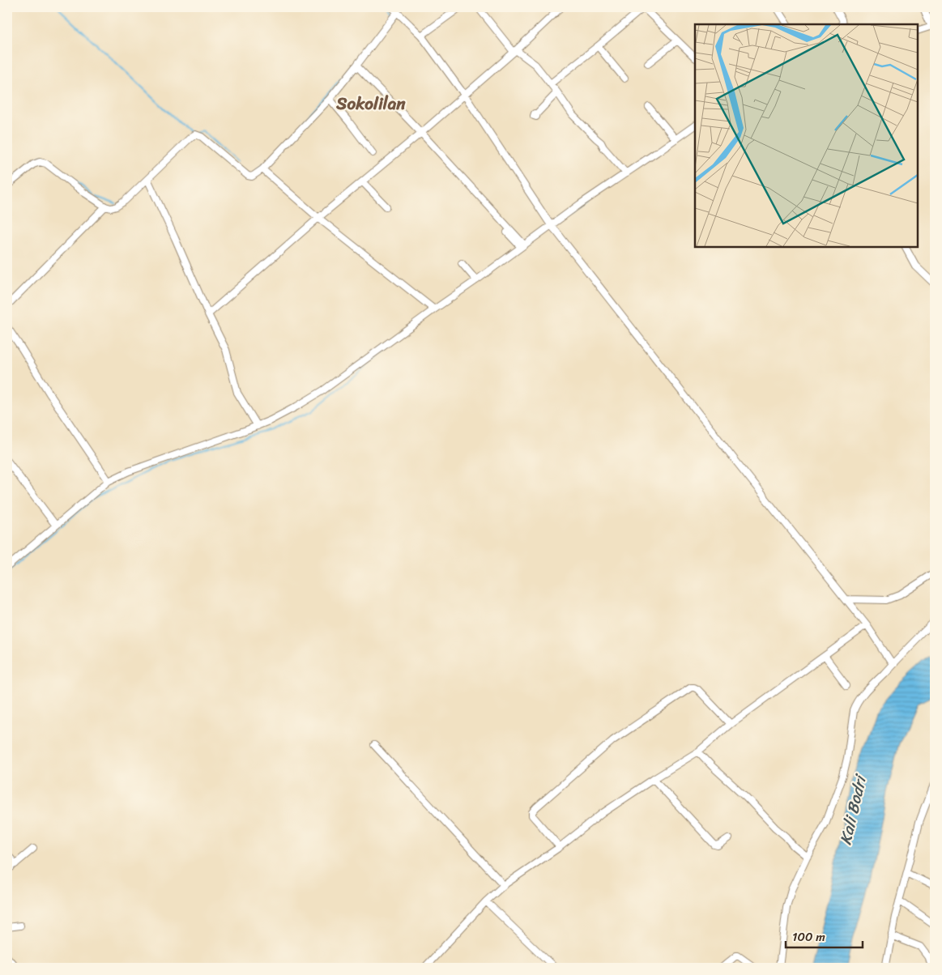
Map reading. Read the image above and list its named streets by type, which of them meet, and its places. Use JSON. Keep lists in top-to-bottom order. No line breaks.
{"districts":["Sokolilan"],"water":["Kali Bodri"],"scale_bar":"100 m"}
